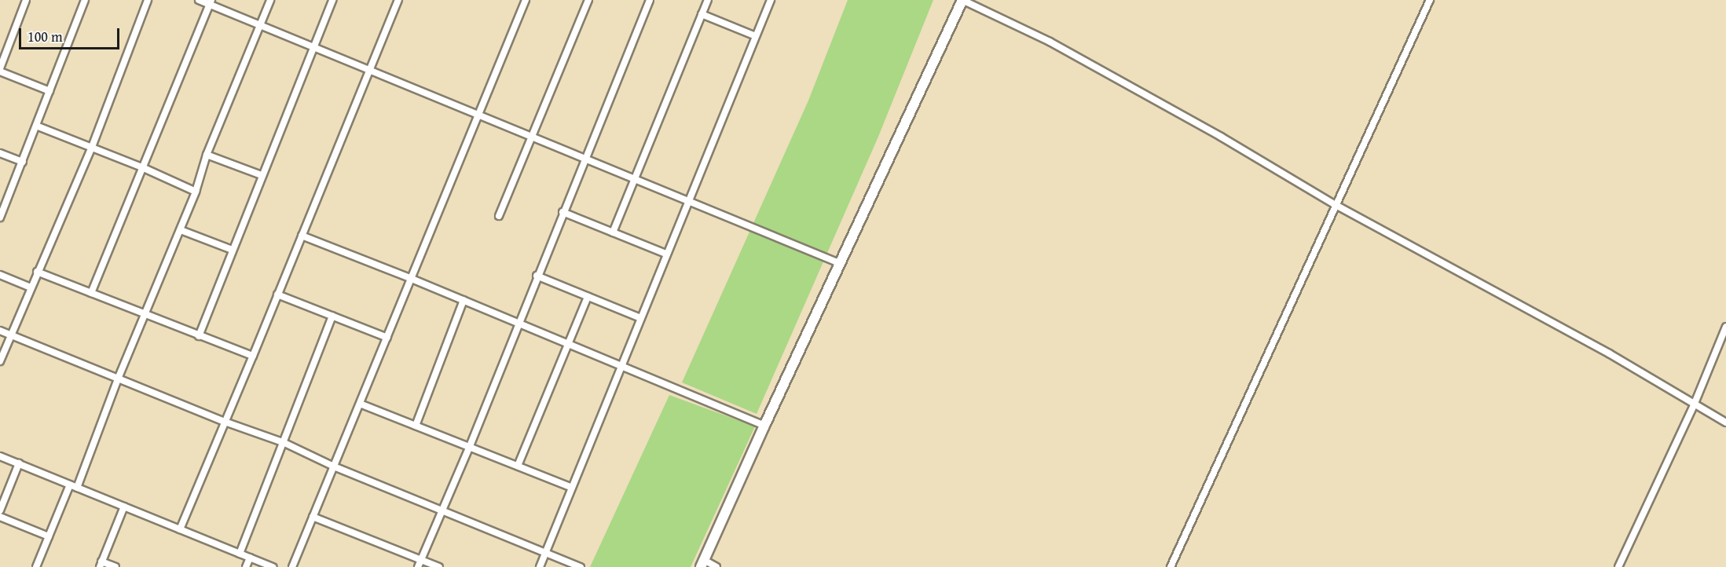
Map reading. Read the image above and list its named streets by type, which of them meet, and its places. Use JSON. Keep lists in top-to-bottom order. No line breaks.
{"scale_bar":"100 m"}
